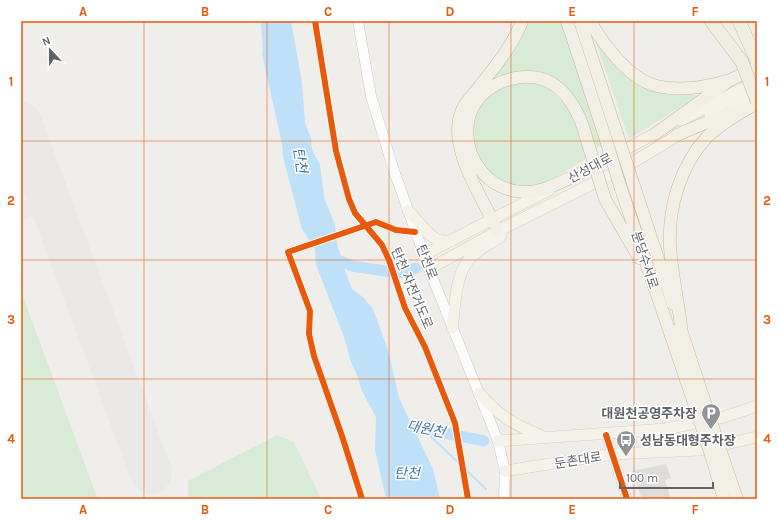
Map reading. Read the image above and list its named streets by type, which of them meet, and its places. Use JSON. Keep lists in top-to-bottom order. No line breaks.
{"streets":{"highway":["분당수서로"],"main road":["산성대로","탄천로","둔촌대로"],"cycle path":["탄천 자전거도로"]},"crossings":[["산성대로","탄천로"],["분당수서로","둔촌대로"],["탄천로","둔촌대로"]],"water":["탄천","대원천"],"places":{"parking":["대원천공영주차장"],"bus stop":["성남동대형주차장"]},"scale_bar":"100 m","north":"top","grid":{"columns":["A","B","C","D","E","F"],"rows":["1","2","3","4"]}}
